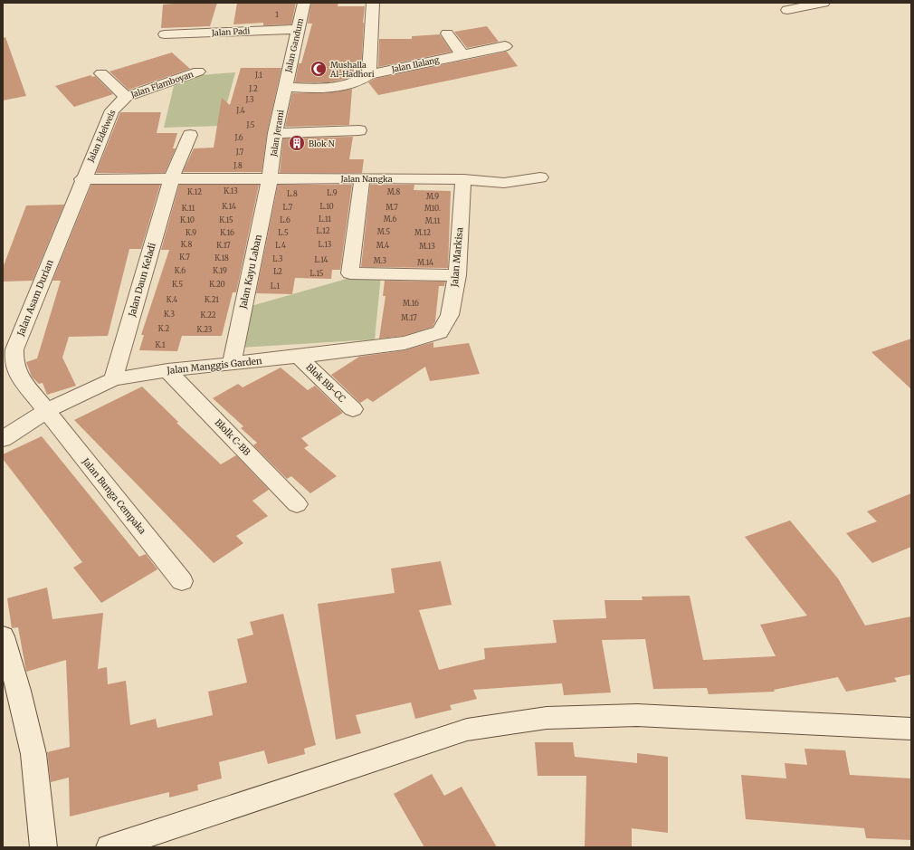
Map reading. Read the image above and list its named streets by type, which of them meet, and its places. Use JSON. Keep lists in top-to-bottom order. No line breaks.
{"streets":{"street":["Jalan Padi","Jalan Gandum","Jalan Ilalang","Jalan Flamboyan","Jalan Jerami","Jalan Edelweis","Jalan Nangka","Jalan Markisa","Jalan Kayu Laban","Jalan Daun Keladi","Jalan Asam Durian","Jalan Manggis Garden","Blok BB-CC","Blolk C-BB","Jalan Bunga Cempaka"]},"crossings":[["Jalan Padi","Jalan Gandum"],["Jalan Gandum","Jalan Ilalang"],["Jalan Gandum","Jalan Jerami"],["Jalan Ilalang","Jalan Jerami"],["Jalan Flamboyan","Jalan Edelweis"],["Jalan Jerami","Jalan Nangka"],["Jalan Jerami","Jalan Kayu Laban"],["Jalan Edelweis","Jalan Nangka"],["Jalan Edelweis","Jalan Asam Durian"],["Jalan Nangka","Jalan Markisa"],["Jalan Nangka","Jalan Kayu Laban"],["Jalan Nangka","Jalan Daun Keladi"],["Jalan Nangka","Jalan Asam Durian"],["Jalan Markisa","Jalan Manggis Garden"],["Jalan Kayu Laban","Jalan Manggis Garden"],["Jalan Daun Keladi","Jalan Manggis Garden"],["Jalan Asam Durian","Jalan Manggis Garden"],["Jalan Asam Durian","Jalan Bunga Cempaka"],["Jalan Manggis Garden","Blok BB-CC"],["Jalan Manggis Garden","Blolk C-BB"],["Jalan Manggis Garden","Jalan Bunga Cempaka"]],"places":{"mosque":["Mushalla Al-Hadhori"],"building":["Blok N"]},"house_numbers":["1","J.1","J.2","J.3","J.4","J.5","J.6","J.7","J.8","K.13","K.12","M.8","L.9","L.8","M.9","K.14","L.10","L.7","M.7","K.11","M10.","L.11","M.6","K.10","K.15","L.6","M.11","L.12","M.5","K.9","K.16","L.5","M.12","K.8","L.13","K.17","L.4","M.4","M.13","K.7","K.18","L.3","L.14","M.3","M.14","K.6","K.19","L2","L.15","K.5","K.20","L.1","K.4","K.21","M.16","K.3","K.22","M.17","K.2","K.23","K.1"]}
